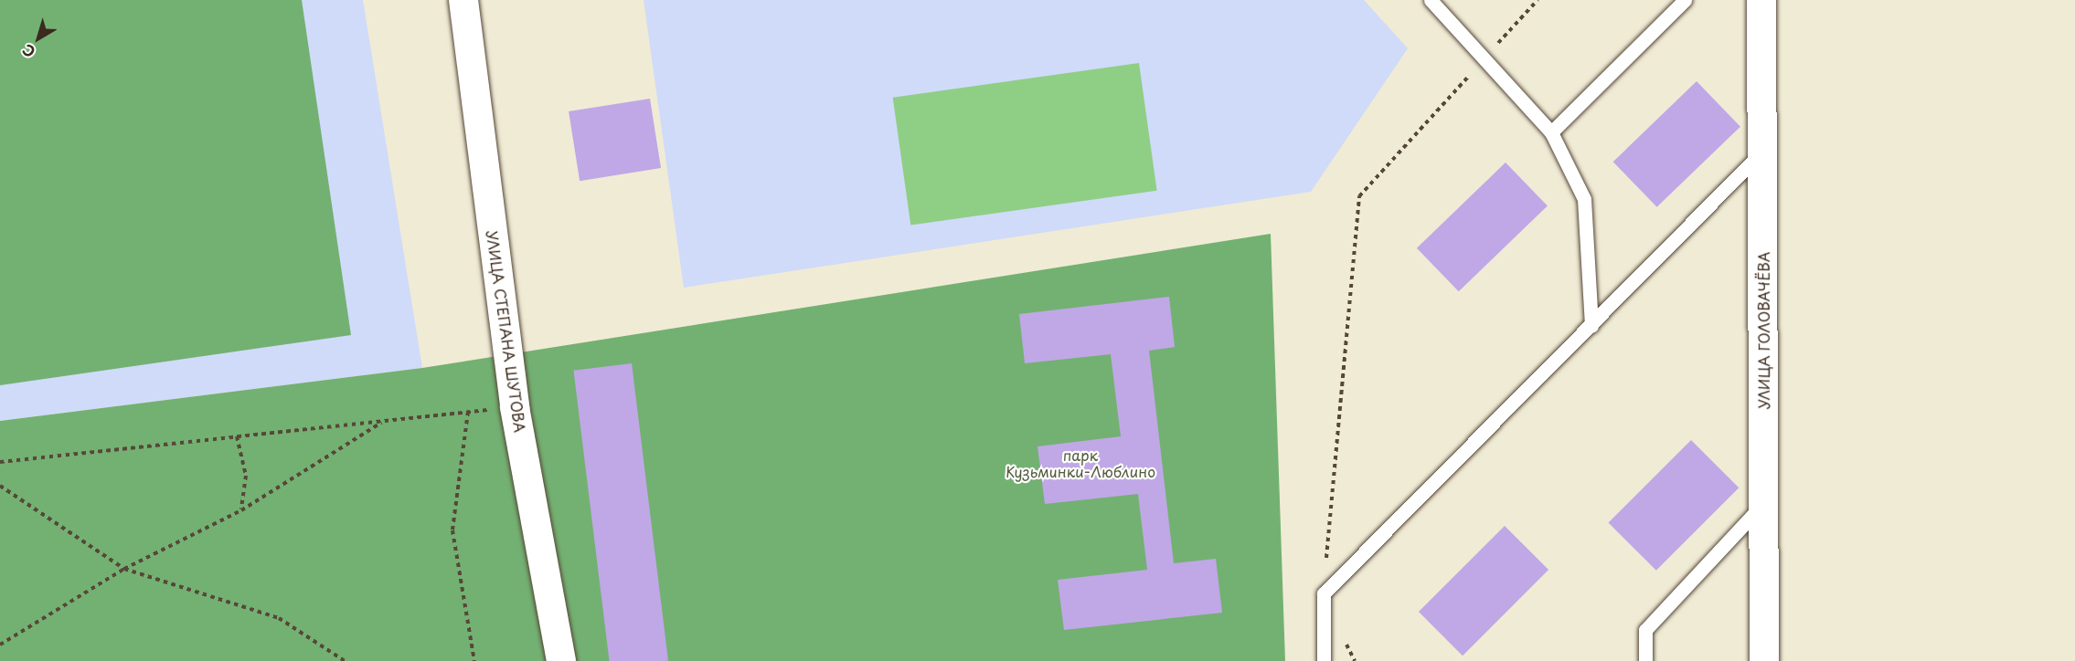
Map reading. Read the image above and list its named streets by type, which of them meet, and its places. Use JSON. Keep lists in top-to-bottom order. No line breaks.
{"streets":{"street":["УЛИЦА ГОЛОВАЧЁВА","УЛИЦА СТЕПАНА ШУТОВА"]},"parks":["парк Кузьминки-Люблино"],"north":"bottom left"}
